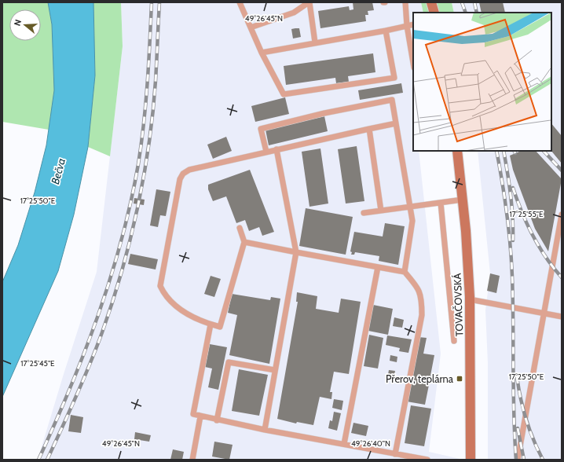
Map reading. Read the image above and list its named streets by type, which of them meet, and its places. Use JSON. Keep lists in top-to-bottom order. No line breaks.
{"streets":{"main road":["TOVAČOVSKÁ"]},"water":["Bečva"],"places":{"transit":["Přerov, teplárna"]},"north":"left","coordinates":["49°26'45\"N","17°25'50\"E","17°25'55\"E","17°25'45\"E","49°26'40\"N"]}
